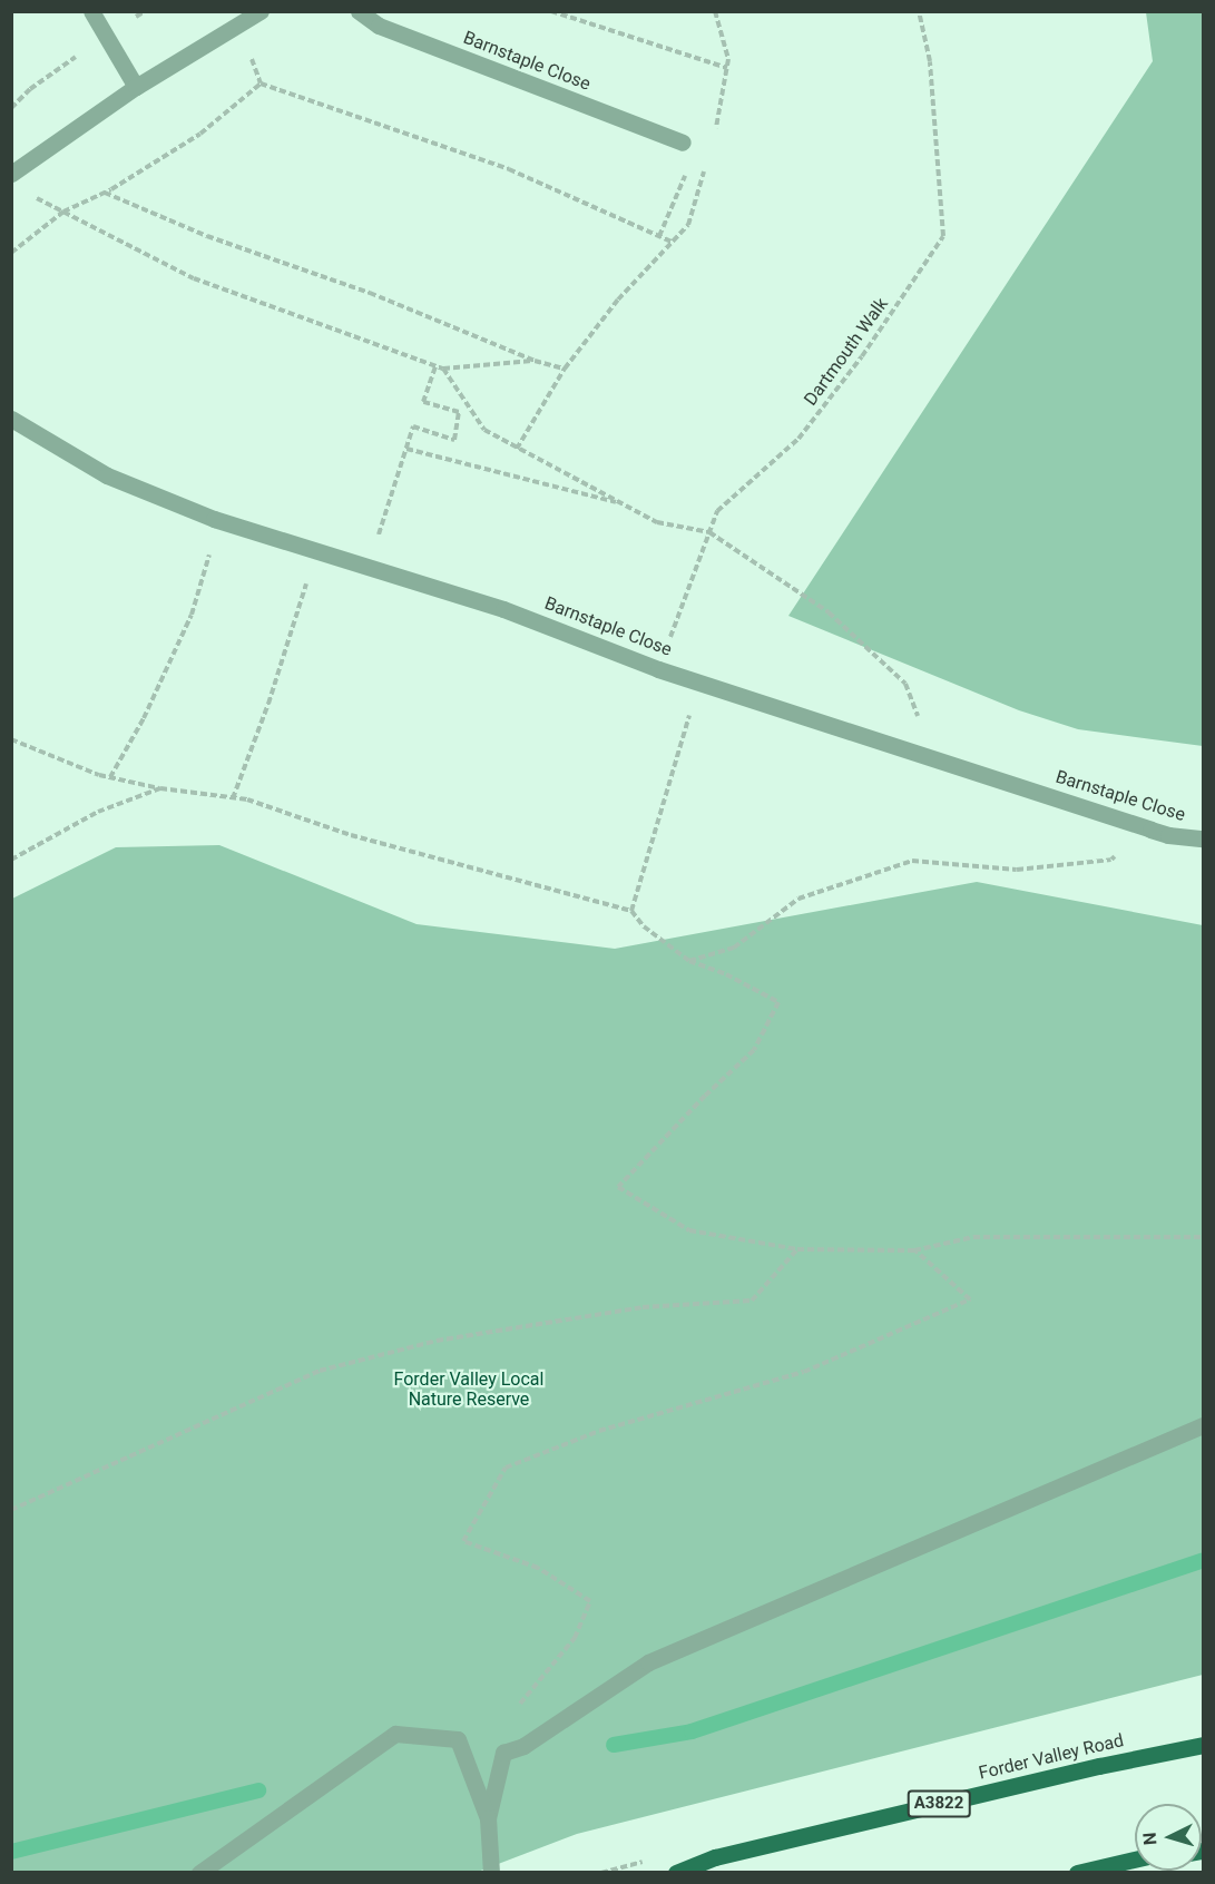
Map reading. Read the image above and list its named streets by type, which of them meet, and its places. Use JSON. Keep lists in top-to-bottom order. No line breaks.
{"streets":{"main road":["Forder Valley Road","A3822"],"street":["Barnstaple Close"],"path":["Dartmouth Walk"]},"crossings":[["Barnstaple Close","Dartmouth Walk"]],"parks":["Forder Valley Local Nature Reserve"],"north":"left"}
